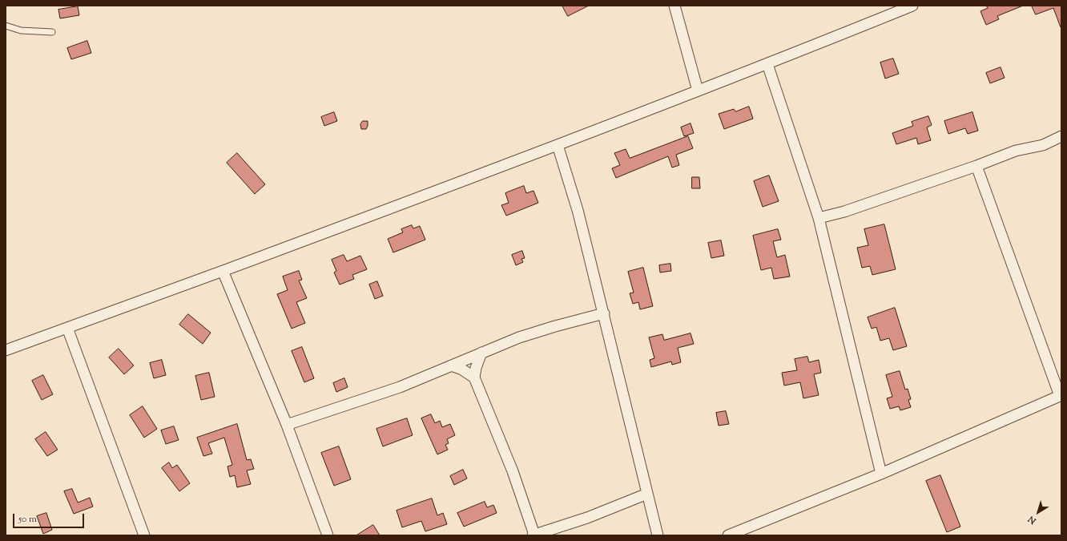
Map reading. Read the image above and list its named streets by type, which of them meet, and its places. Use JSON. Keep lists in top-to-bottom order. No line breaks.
{"scale_bar":"50 m","north":"bottom left"}
